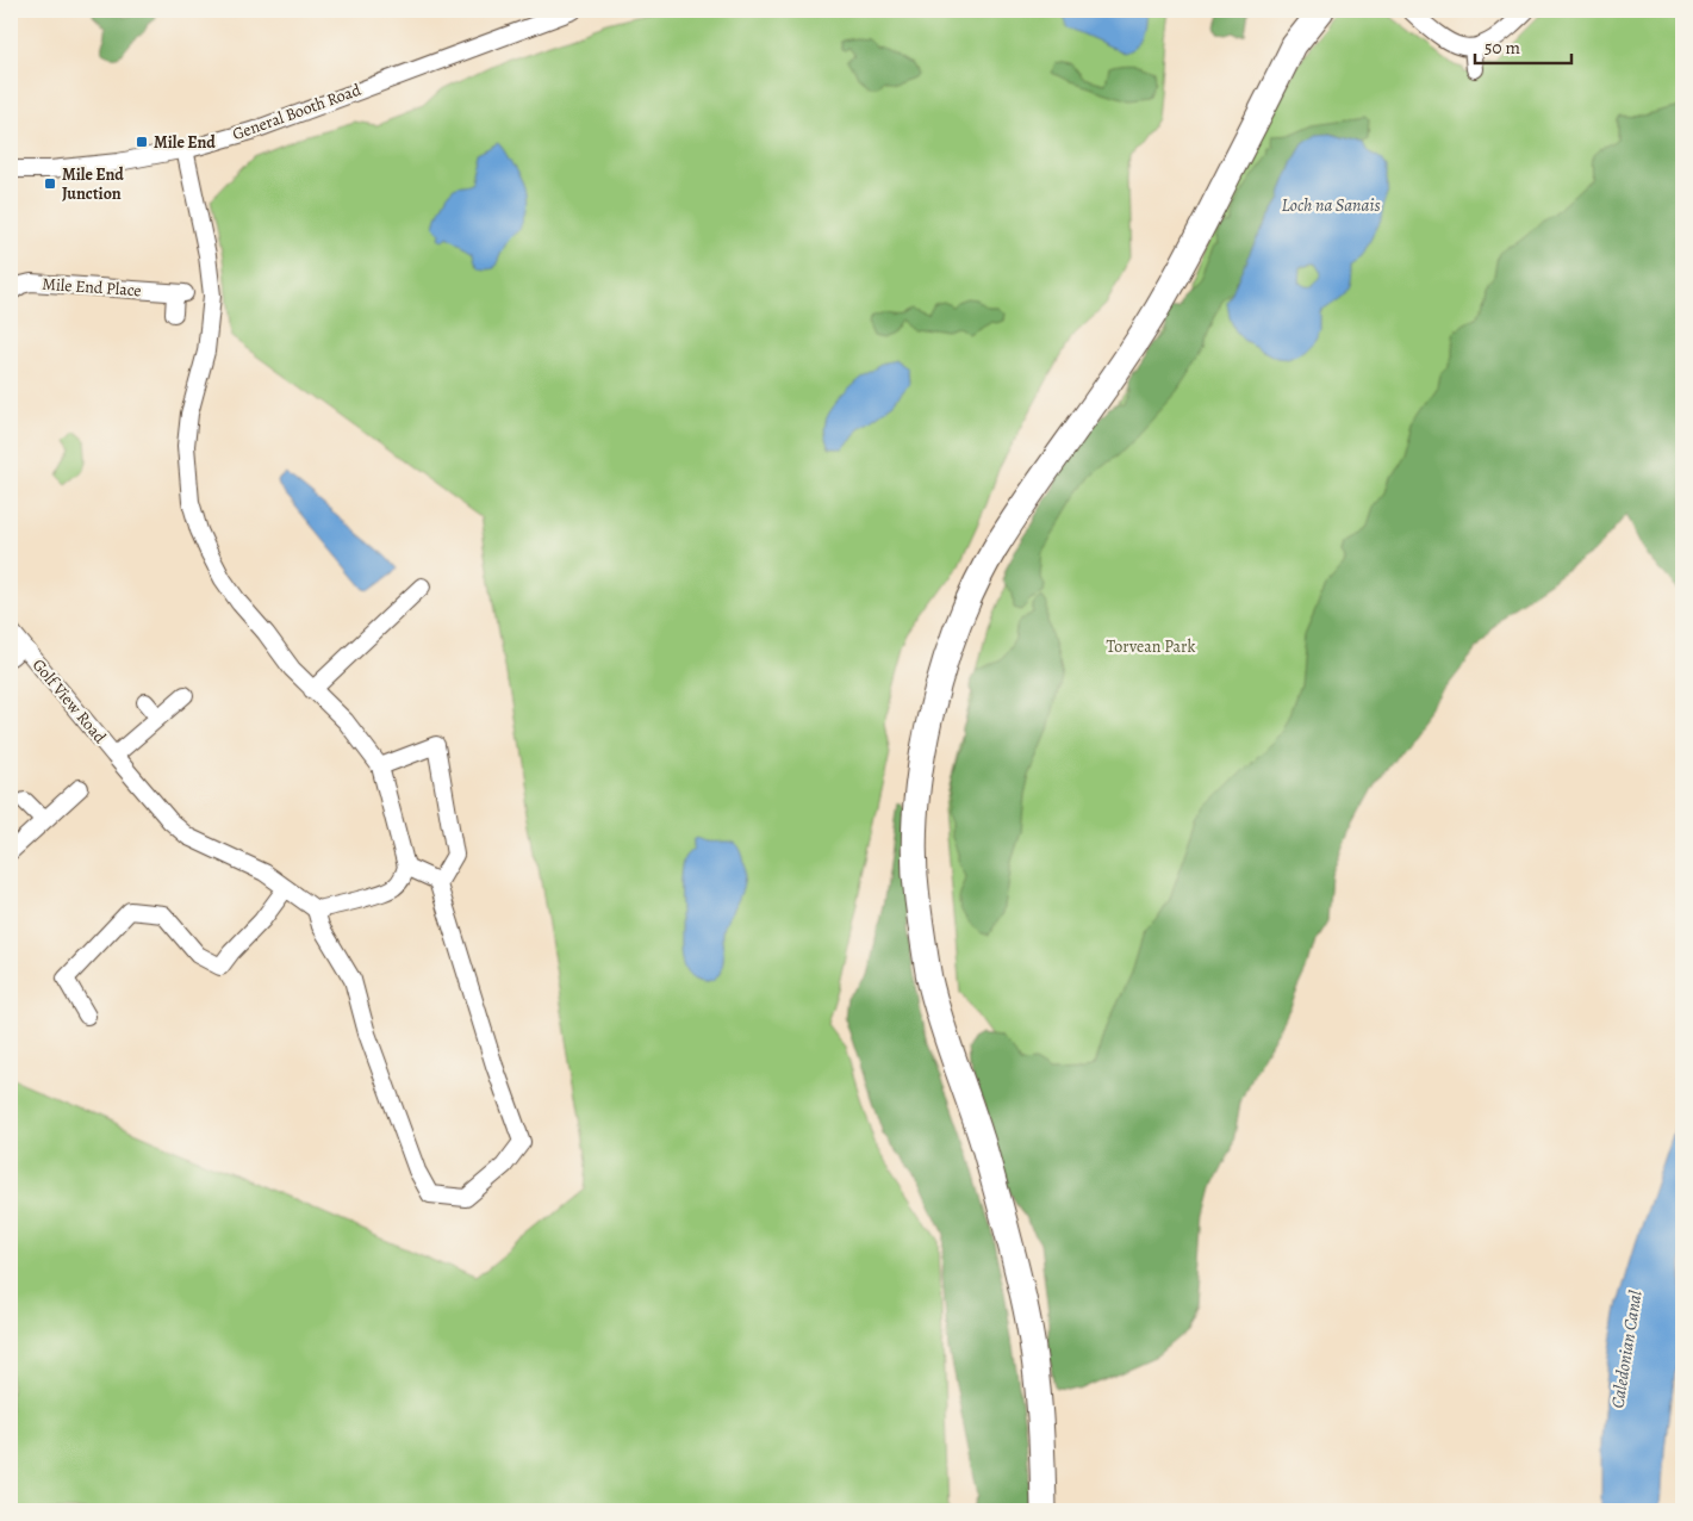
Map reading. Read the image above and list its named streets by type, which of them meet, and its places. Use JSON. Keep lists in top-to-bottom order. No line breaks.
{"streets":{"street":["General Booth Road","Mile End Place","Golf View Road"]},"water":["Loch na Sanais","Caledonian Canal"],"parks":["Torvean Park"],"places":{"transit":["Mile End","Mile End Junction"]},"scale_bar":"50 m"}
